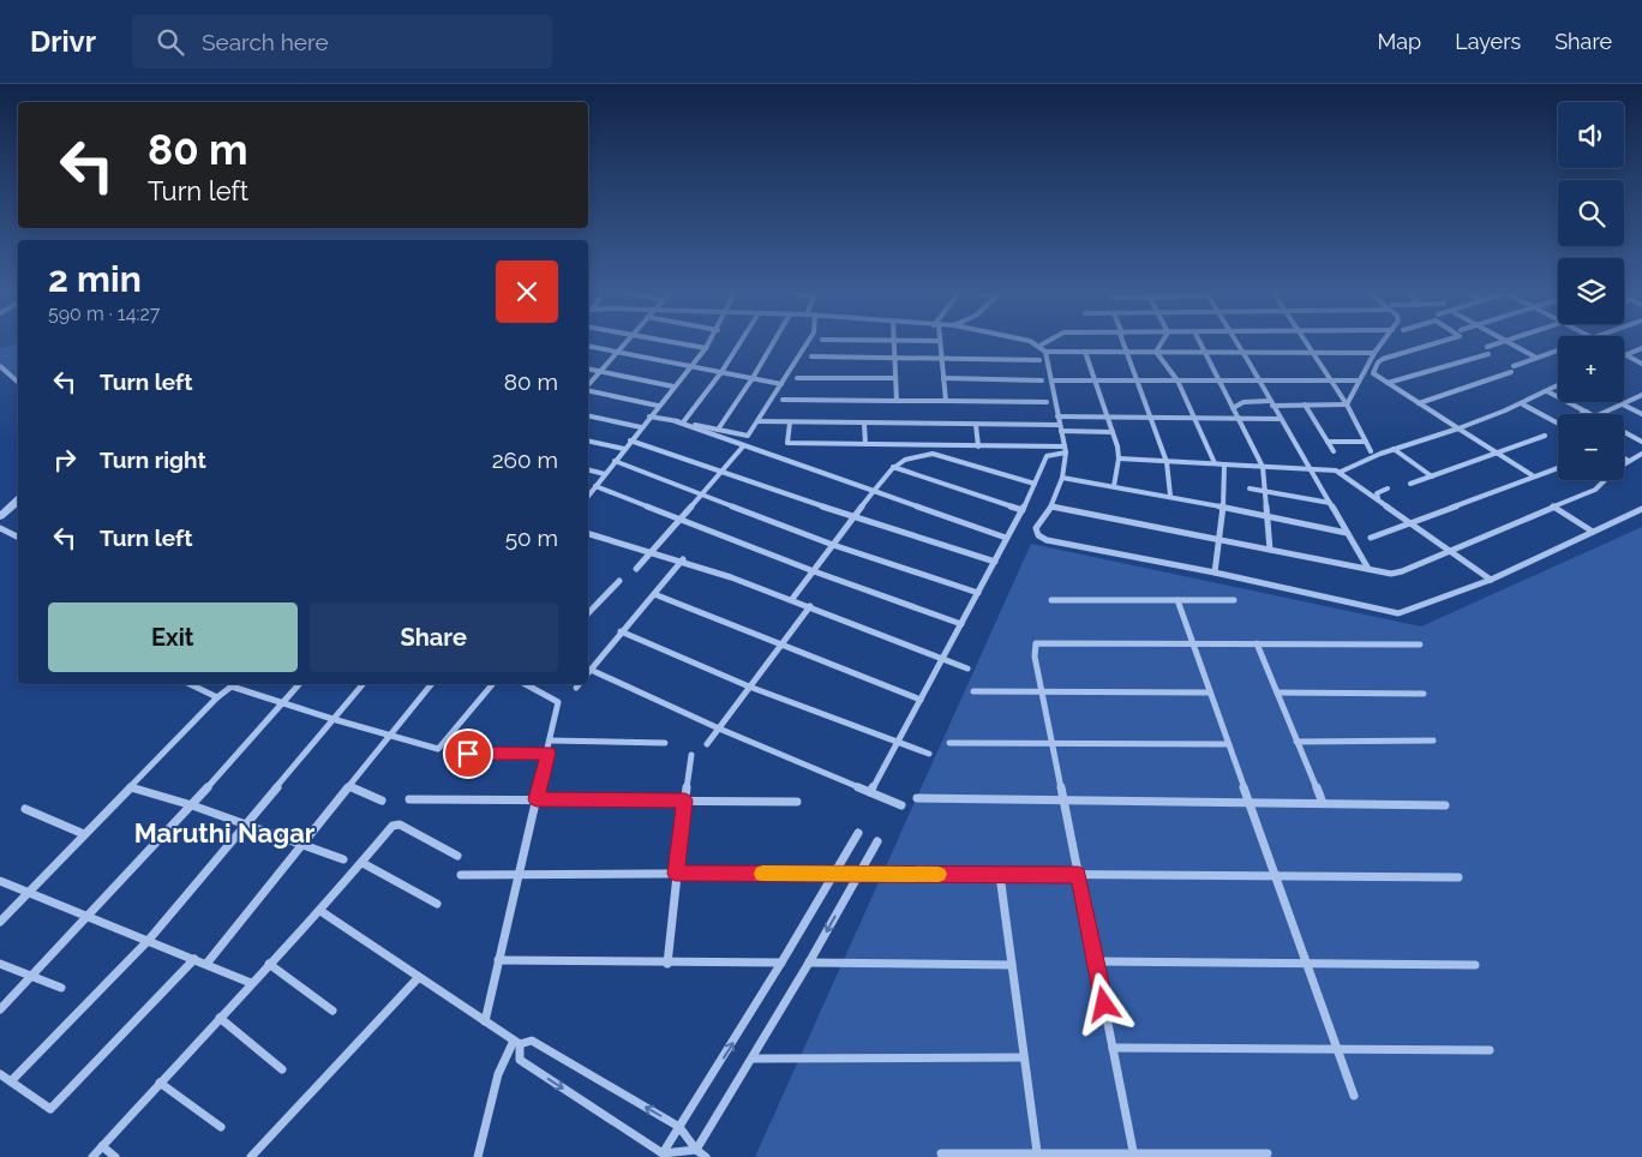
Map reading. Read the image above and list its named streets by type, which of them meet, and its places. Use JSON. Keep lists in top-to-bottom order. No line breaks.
{"districts":["Maruthi Nagar"],"page":{"header":"Drivr","search":"Search here","nav":["Map","Layers","Share"],"map_buttons":["+","−"],"turn":["80 m","Turn left"],"heading":["2 min","590 m · 14:27"],"list":[{"name":"Turn left","value":"80 m"},{"name":"Turn right","value":"260 m"},{"name":"Turn left","value":"50 m"}],"buttons":["Exit","Share"]}}
